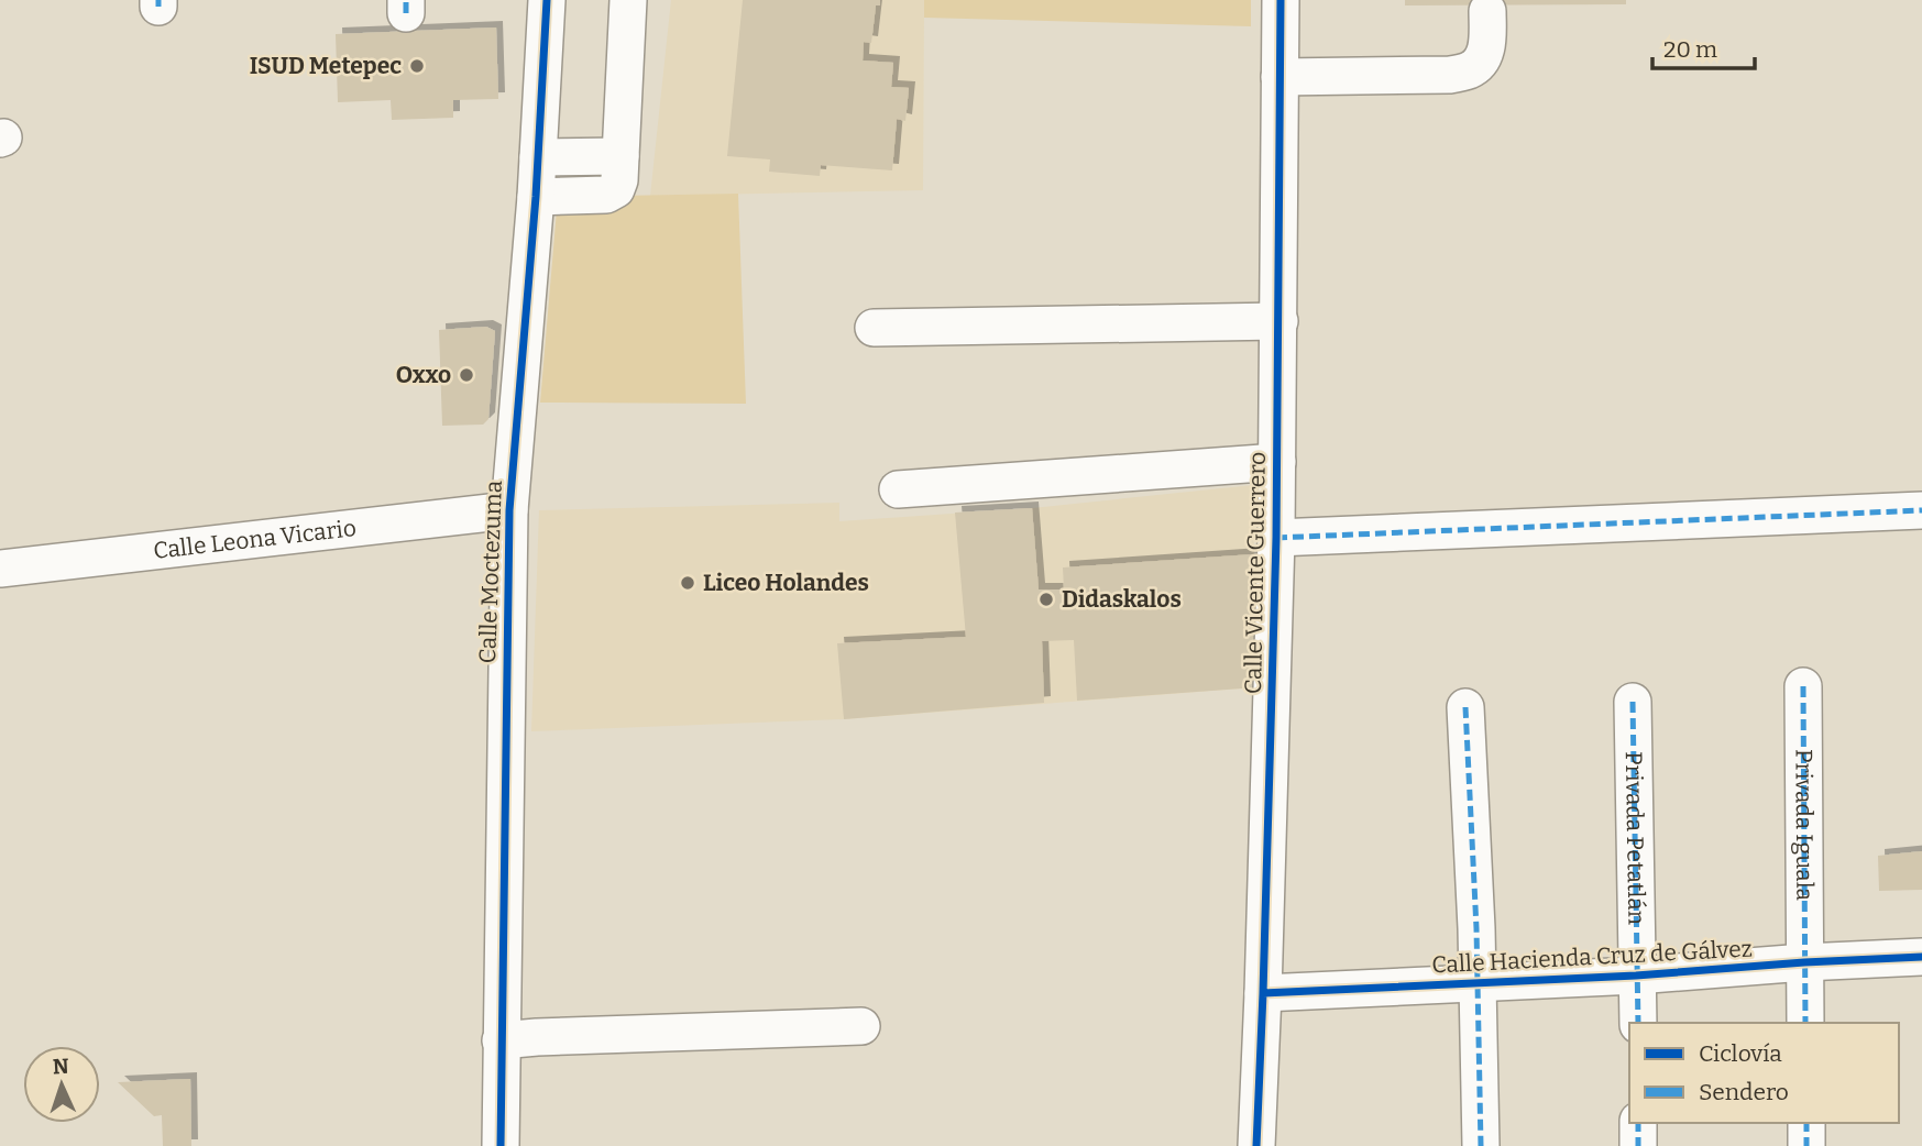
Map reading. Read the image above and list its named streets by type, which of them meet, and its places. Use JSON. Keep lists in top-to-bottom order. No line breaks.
{"streets":{"street":["Calle Leona Vicario","Calle Moctezuma","Calle Vicente Guerrero","Privada Iguala","Privada Petatlán","Calle Hacienda Cruz de Gálvez"]},"crossings":[["Calle Leona Vicario","Calle Moctezuma"],["Calle Vicente Guerrero","Calle Hacienda Cruz de Gálvez"],["Privada Iguala","Calle Hacienda Cruz de Gálvez"],["Privada Petatlán","Calle Hacienda Cruz de Gálvez"]],"places":["ISUD Metepec","Oxxo","Liceo Holandes","Didaskalos"],"legend":["Ciclovía","Sendero"],"scale_bar":"20 m","north":"top"}
